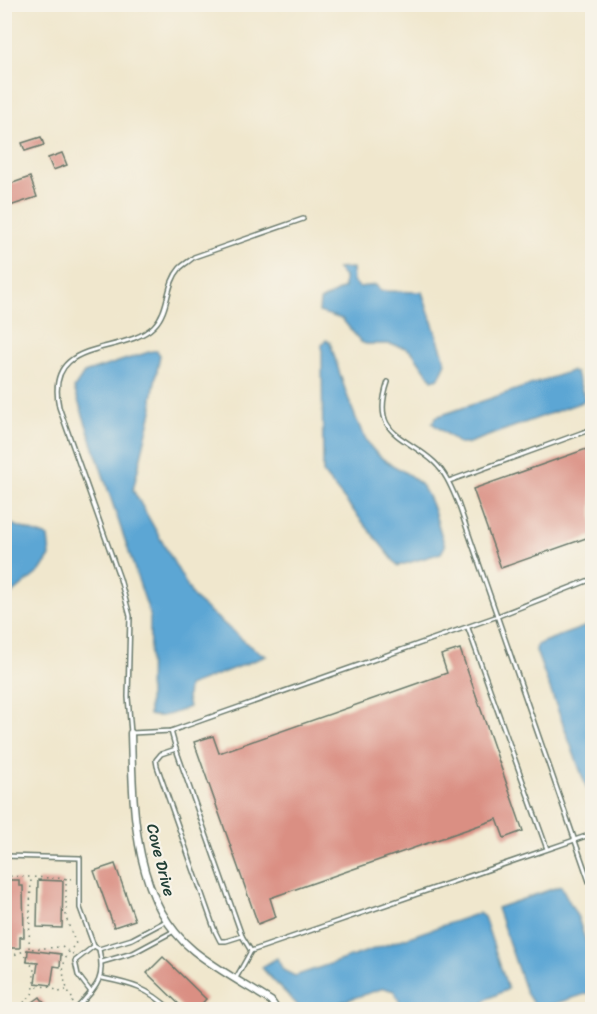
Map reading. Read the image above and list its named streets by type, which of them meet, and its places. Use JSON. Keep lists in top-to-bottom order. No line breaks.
{"streets":{"street":["Cove Drive"]}}
